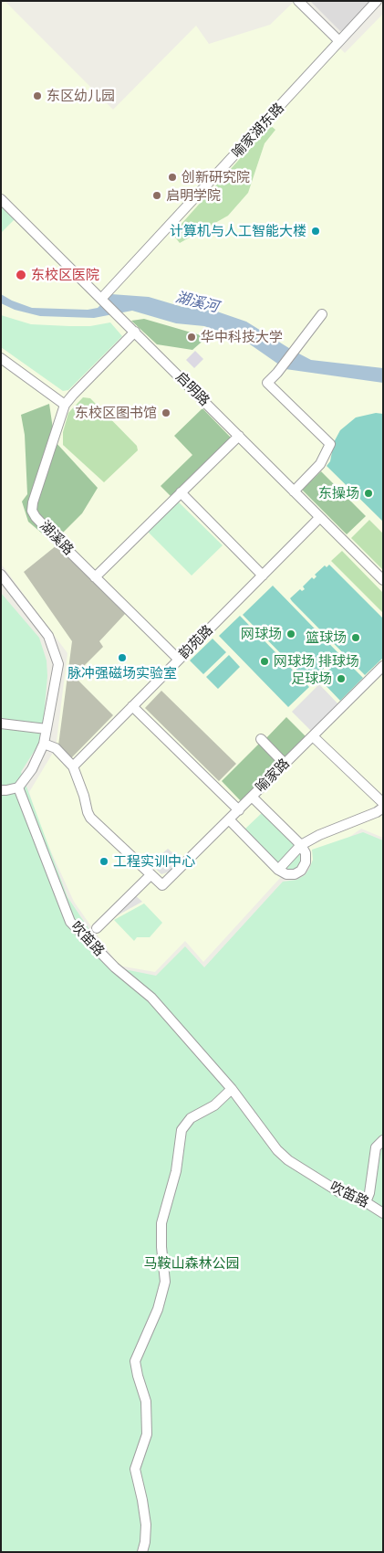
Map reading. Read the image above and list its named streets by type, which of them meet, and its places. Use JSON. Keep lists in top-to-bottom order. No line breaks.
{"streets":{"street":["喻家湖东路","启明路","湖溪路","韵苑路","喻家路","吹笛路"]},"crossings":[["喻家湖东路","启明路"],["启明路","韵苑路"],["湖溪路","韵苑路"]],"water":["湖溪河"],"parks":["马鞍山森林公园"],"places":["东区幼儿园","创新研究院","启明学院","计算机与人工智能大楼","东校区医院","华中科技大学","东校区图书馆","东操场","网球场","篮球场","脉冲强磁场实验室","网球场 排球场","足球场","工程实训中心"]}
